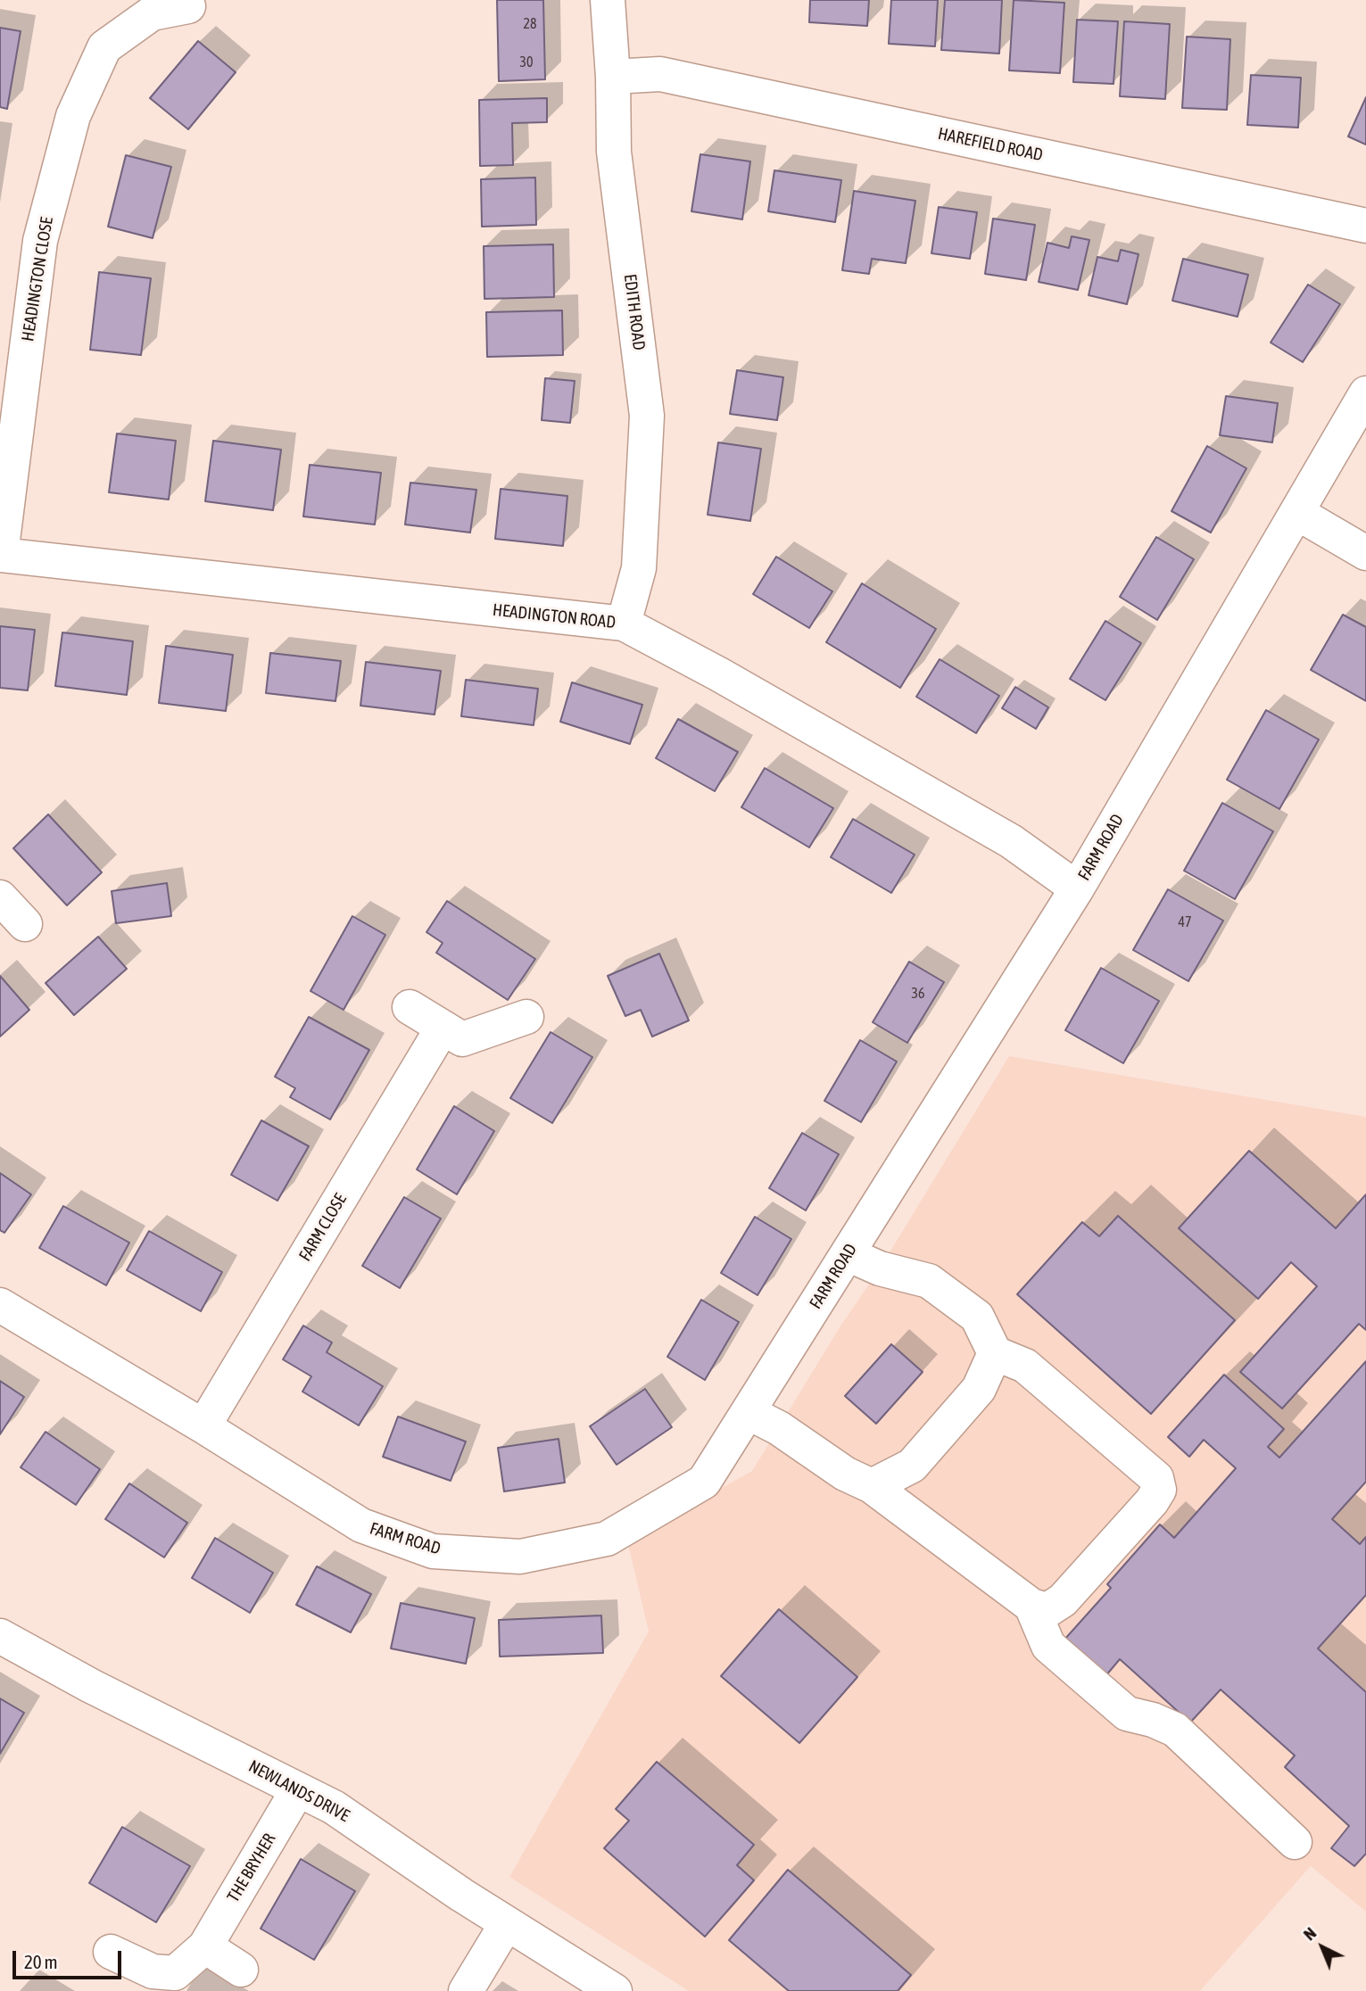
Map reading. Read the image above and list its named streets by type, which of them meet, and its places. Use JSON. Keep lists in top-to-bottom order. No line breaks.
{"streets":{"street":["HAREFIELD ROAD","HEADINGTON CLOSE","EDITH ROAD","HEADINGTON ROAD","FARM ROAD","FARM CLOSE","NEWLANDS DRIVE","THE BRYHER"]},"crossings":[["HAREFIELD ROAD","EDITH ROAD"],["HEADINGTON CLOSE","HEADINGTON ROAD"],["EDITH ROAD","HEADINGTON ROAD"],["HEADINGTON ROAD","FARM ROAD"],["FARM ROAD","FARM CLOSE"],["NEWLANDS DRIVE","THE BRYHER"]],"house_numbers":["28","30","47","36"],"scale_bar":"20 m","north":"top left"}
